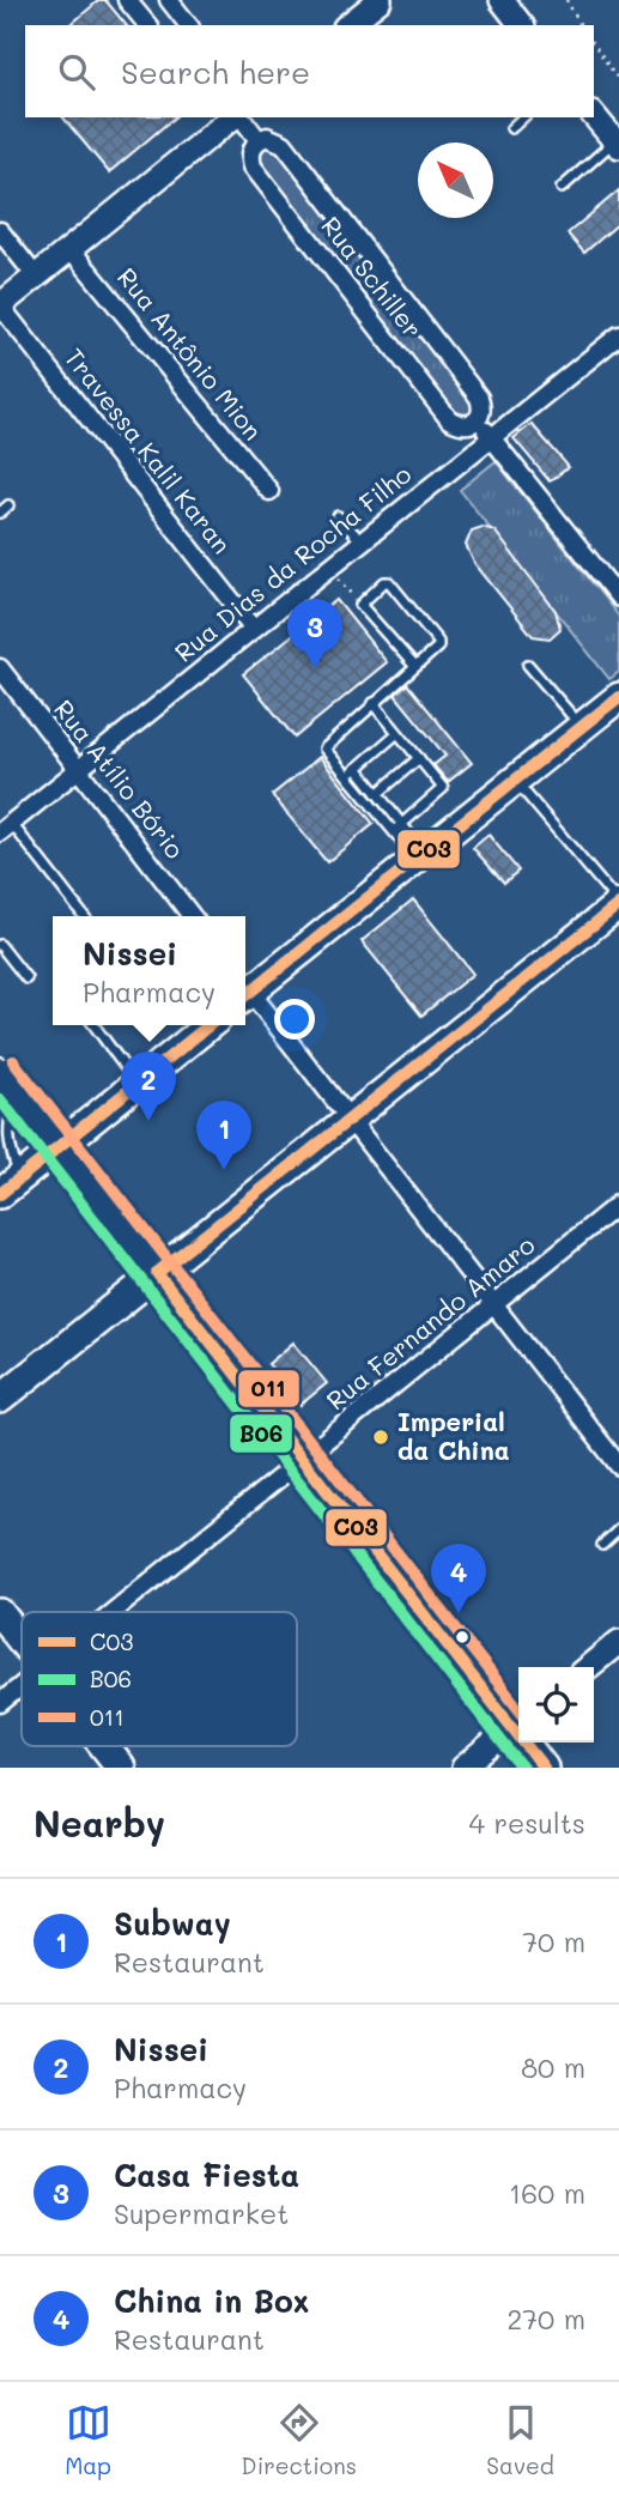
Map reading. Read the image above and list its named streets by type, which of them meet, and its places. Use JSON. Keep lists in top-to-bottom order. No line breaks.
{"streets":{"street":["Rua Schiller","Rua Antônio Mion","Travessa Kalil Karan","Rua Dias da Rocha Filho","Rua Atílio Bório","Rua Fernando Amaro"]},"crossings":[["Rua Schiller","Rua Dias da Rocha Filho"],["Travessa Kalil Karan","Rua Dias da Rocha Filho"],["Rua Dias da Rocha Filho","Rua Atílio Bório"]],"places":["Imperial da China"],"lines":["transit line C03","transit line 011","transit line B06"],"legend":["C03","B06","011"],"north":"top left","page":{"search":"Search here","pins":["3","2","1","4"],"popup":["Nissei","Pharmacy"],"heading":["Nearby","4 results"],"list":[{"mark":"1","name":"Subway","note":"Restaurant","value":"70 m"},{"mark":"2","name":"Nissei","note":"Pharmacy","value":"80 m"},{"mark":"3","name":"Casa Fiesta","note":"Supermarket","value":"160 m"},{"mark":"4","name":"China in Box","note":"Restaurant","value":"270 m"}],"nav":["Map","Directions","Saved"]}}
